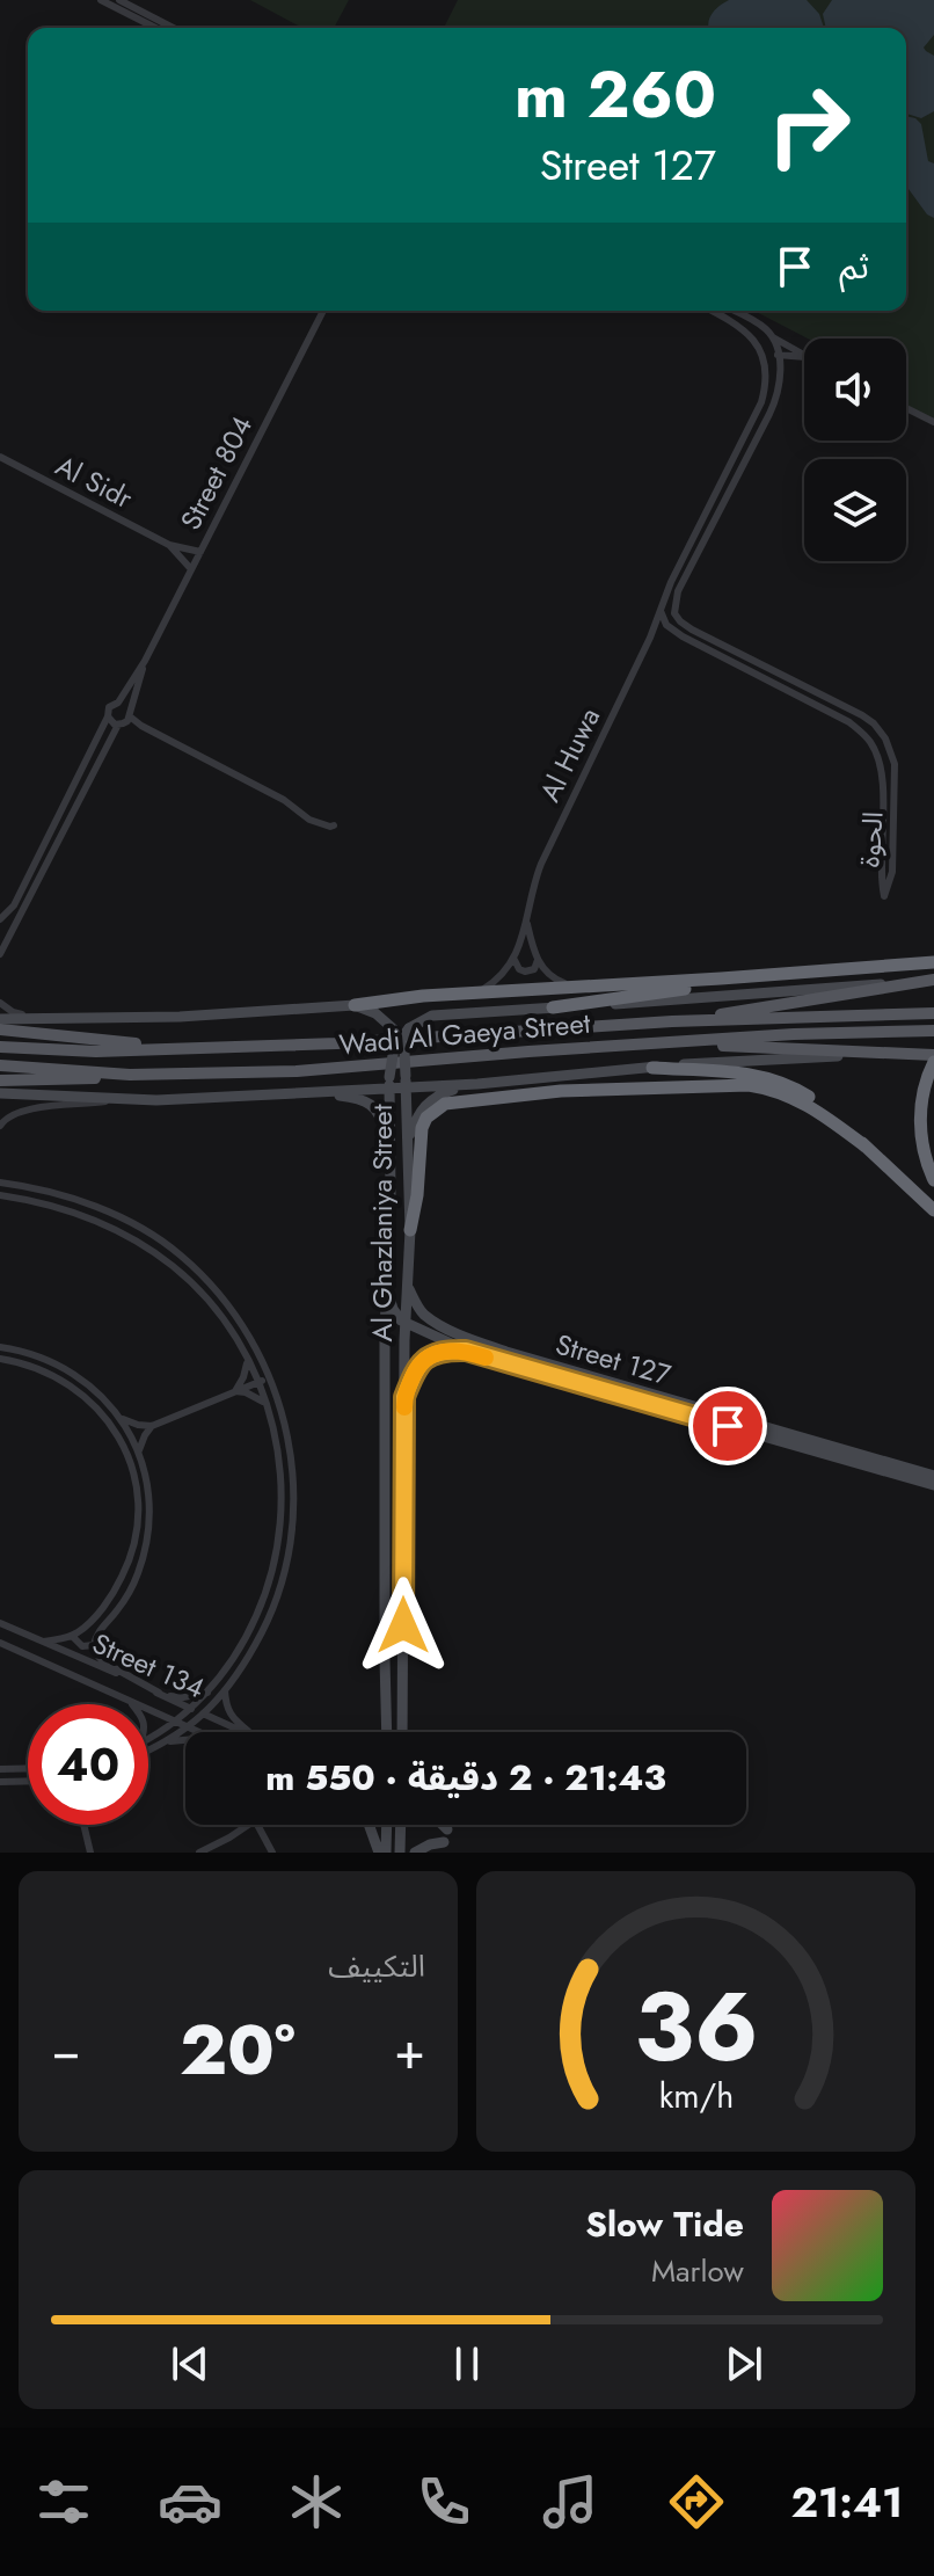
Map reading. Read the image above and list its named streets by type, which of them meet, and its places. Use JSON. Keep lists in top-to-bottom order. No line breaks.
{"streets":{"main road":["Wadi Al Gaeya Street"],"street":["Street 804","Al Sidr","Al Huwa","الحوة","Al Ghazlaniya Street","Street 127","Street 134"]},"crossings":[["Al Huwa","الحوة"],["Wadi Al Gaeya Street","Al Ghazlaniya Street"],["Al Ghazlaniya Street","Street 127"]],"page":{"turn":["260 m","Street 127"],"then":"ثم","limit":"40","trip":"21:43 · 2 دقيقة · 550 m","tile":"التكييف","heat":["−","20°","+"],"song":["Slow Tide","Marlow"],"tabs":"21:41","gauge":["36","km/h"]}}
